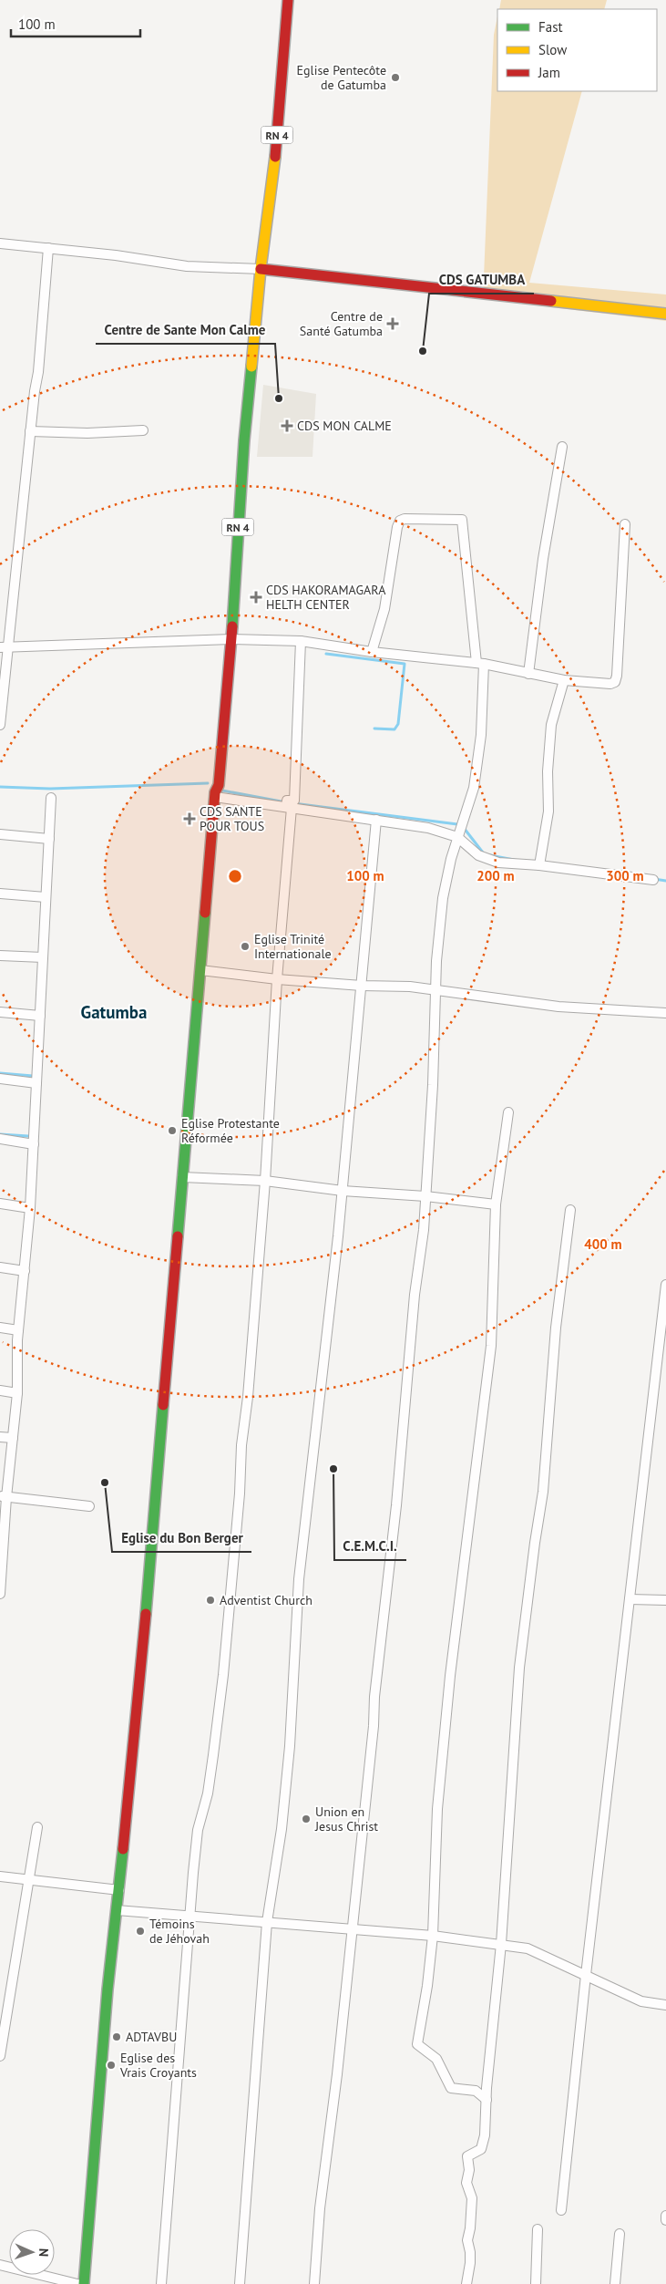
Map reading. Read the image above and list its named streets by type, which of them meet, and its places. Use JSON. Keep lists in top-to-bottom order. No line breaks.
{"streets":{"main road":["RN 4"]},"districts":["Gatumba"],"places":{"other":["Eglise Pentecôte de Gatumba","CDS GATUMBA","Centre de Sante Mon Calme","Eglise Trinité Internationale","Eglise Protestante Réformée","C.E.M.C.I.","Eglise du Bon Berger","Adventist Church","Union en Jesus Christ","Témoins de Jéhovah","ADTAVBU","Eglise des Vrais Croyants"],"health":["Centre de Santé Gatumba","CDS MON CALME","CDS HAKORAMAGARA HELTH CENTER","CDS SANTE POUR TOUS"]},"legend":["Fast","Slow","Jam"],"scale_bar":"100 m","north":"right","rings":["100 m","200 m","300 m","400 m"]}
